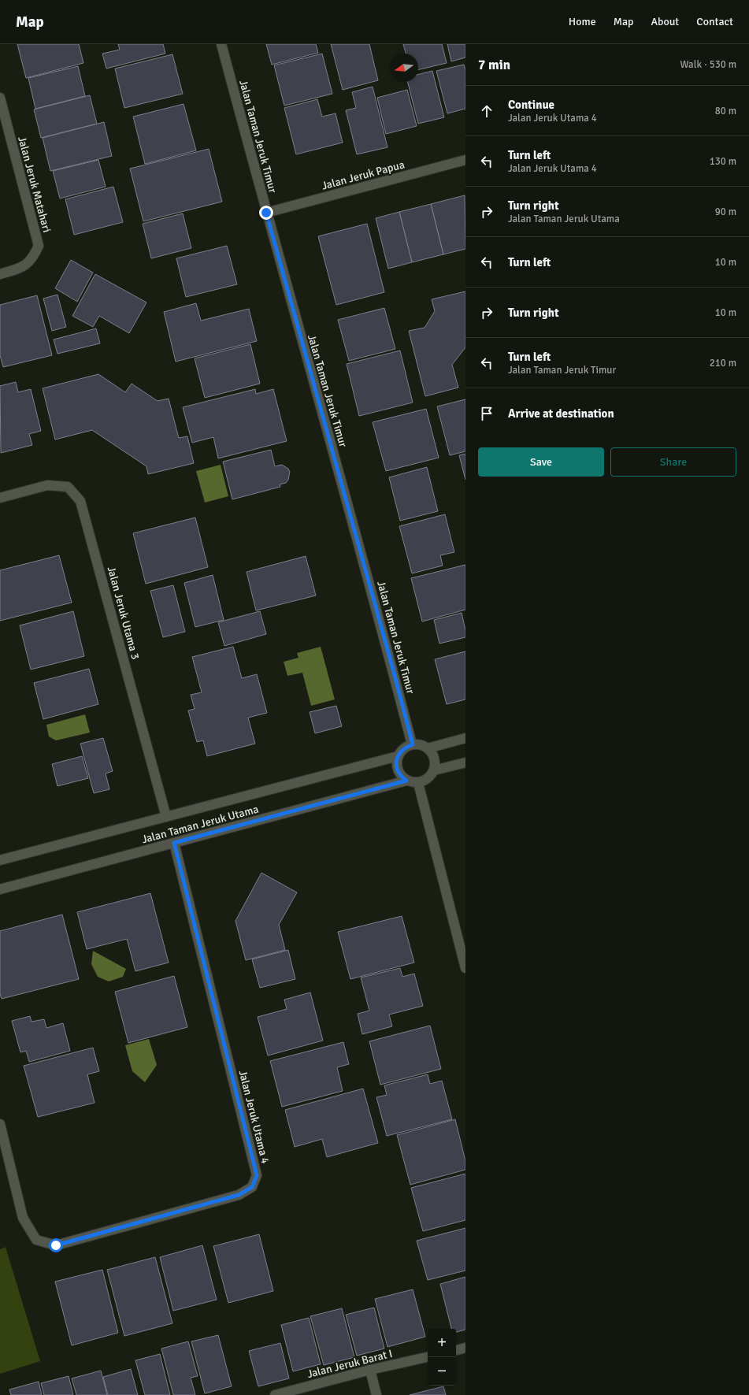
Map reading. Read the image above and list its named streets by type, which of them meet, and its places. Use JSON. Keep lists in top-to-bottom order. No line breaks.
{"streets":{"street":["Jalan Taman Jeruk Timur","Jalan Jeruk Papua","Jalan Jeruk Matahari","Jalan Jeruk Utama 3","Jalan Taman Jeruk Utama","Jalan Jeruk Utama 4","Jalan Jeruk Barat I"]},"crossings":[["Jalan Taman Jeruk Timur","Jalan Jeruk Papua"],["Jalan Taman Jeruk Timur","Jalan Taman Jeruk Utama"],["Jalan Jeruk Utama 3","Jalan Taman Jeruk Utama"],["Jalan Taman Jeruk Utama","Jalan Jeruk Utama 4"]],"north":"left","page":{"header":"Map","nav":["Home","Map","About","Contact"],"heading":["7 min","Walk · 530 m"],"list":[["Continue","Jalan Jeruk Utama 4","80 m"],["Turn left","Jalan Jeruk Utama 4","130 m"],["Turn right","Jalan Taman Jeruk Utama","90 m"],["Turn left","10 m"],["Turn right","10 m"],["Turn left","Jalan Taman Jeruk Timur","210 m"],"Arrive at destination"],"buttons":["Save","Share"],"map_buttons":["+","−"]}}
